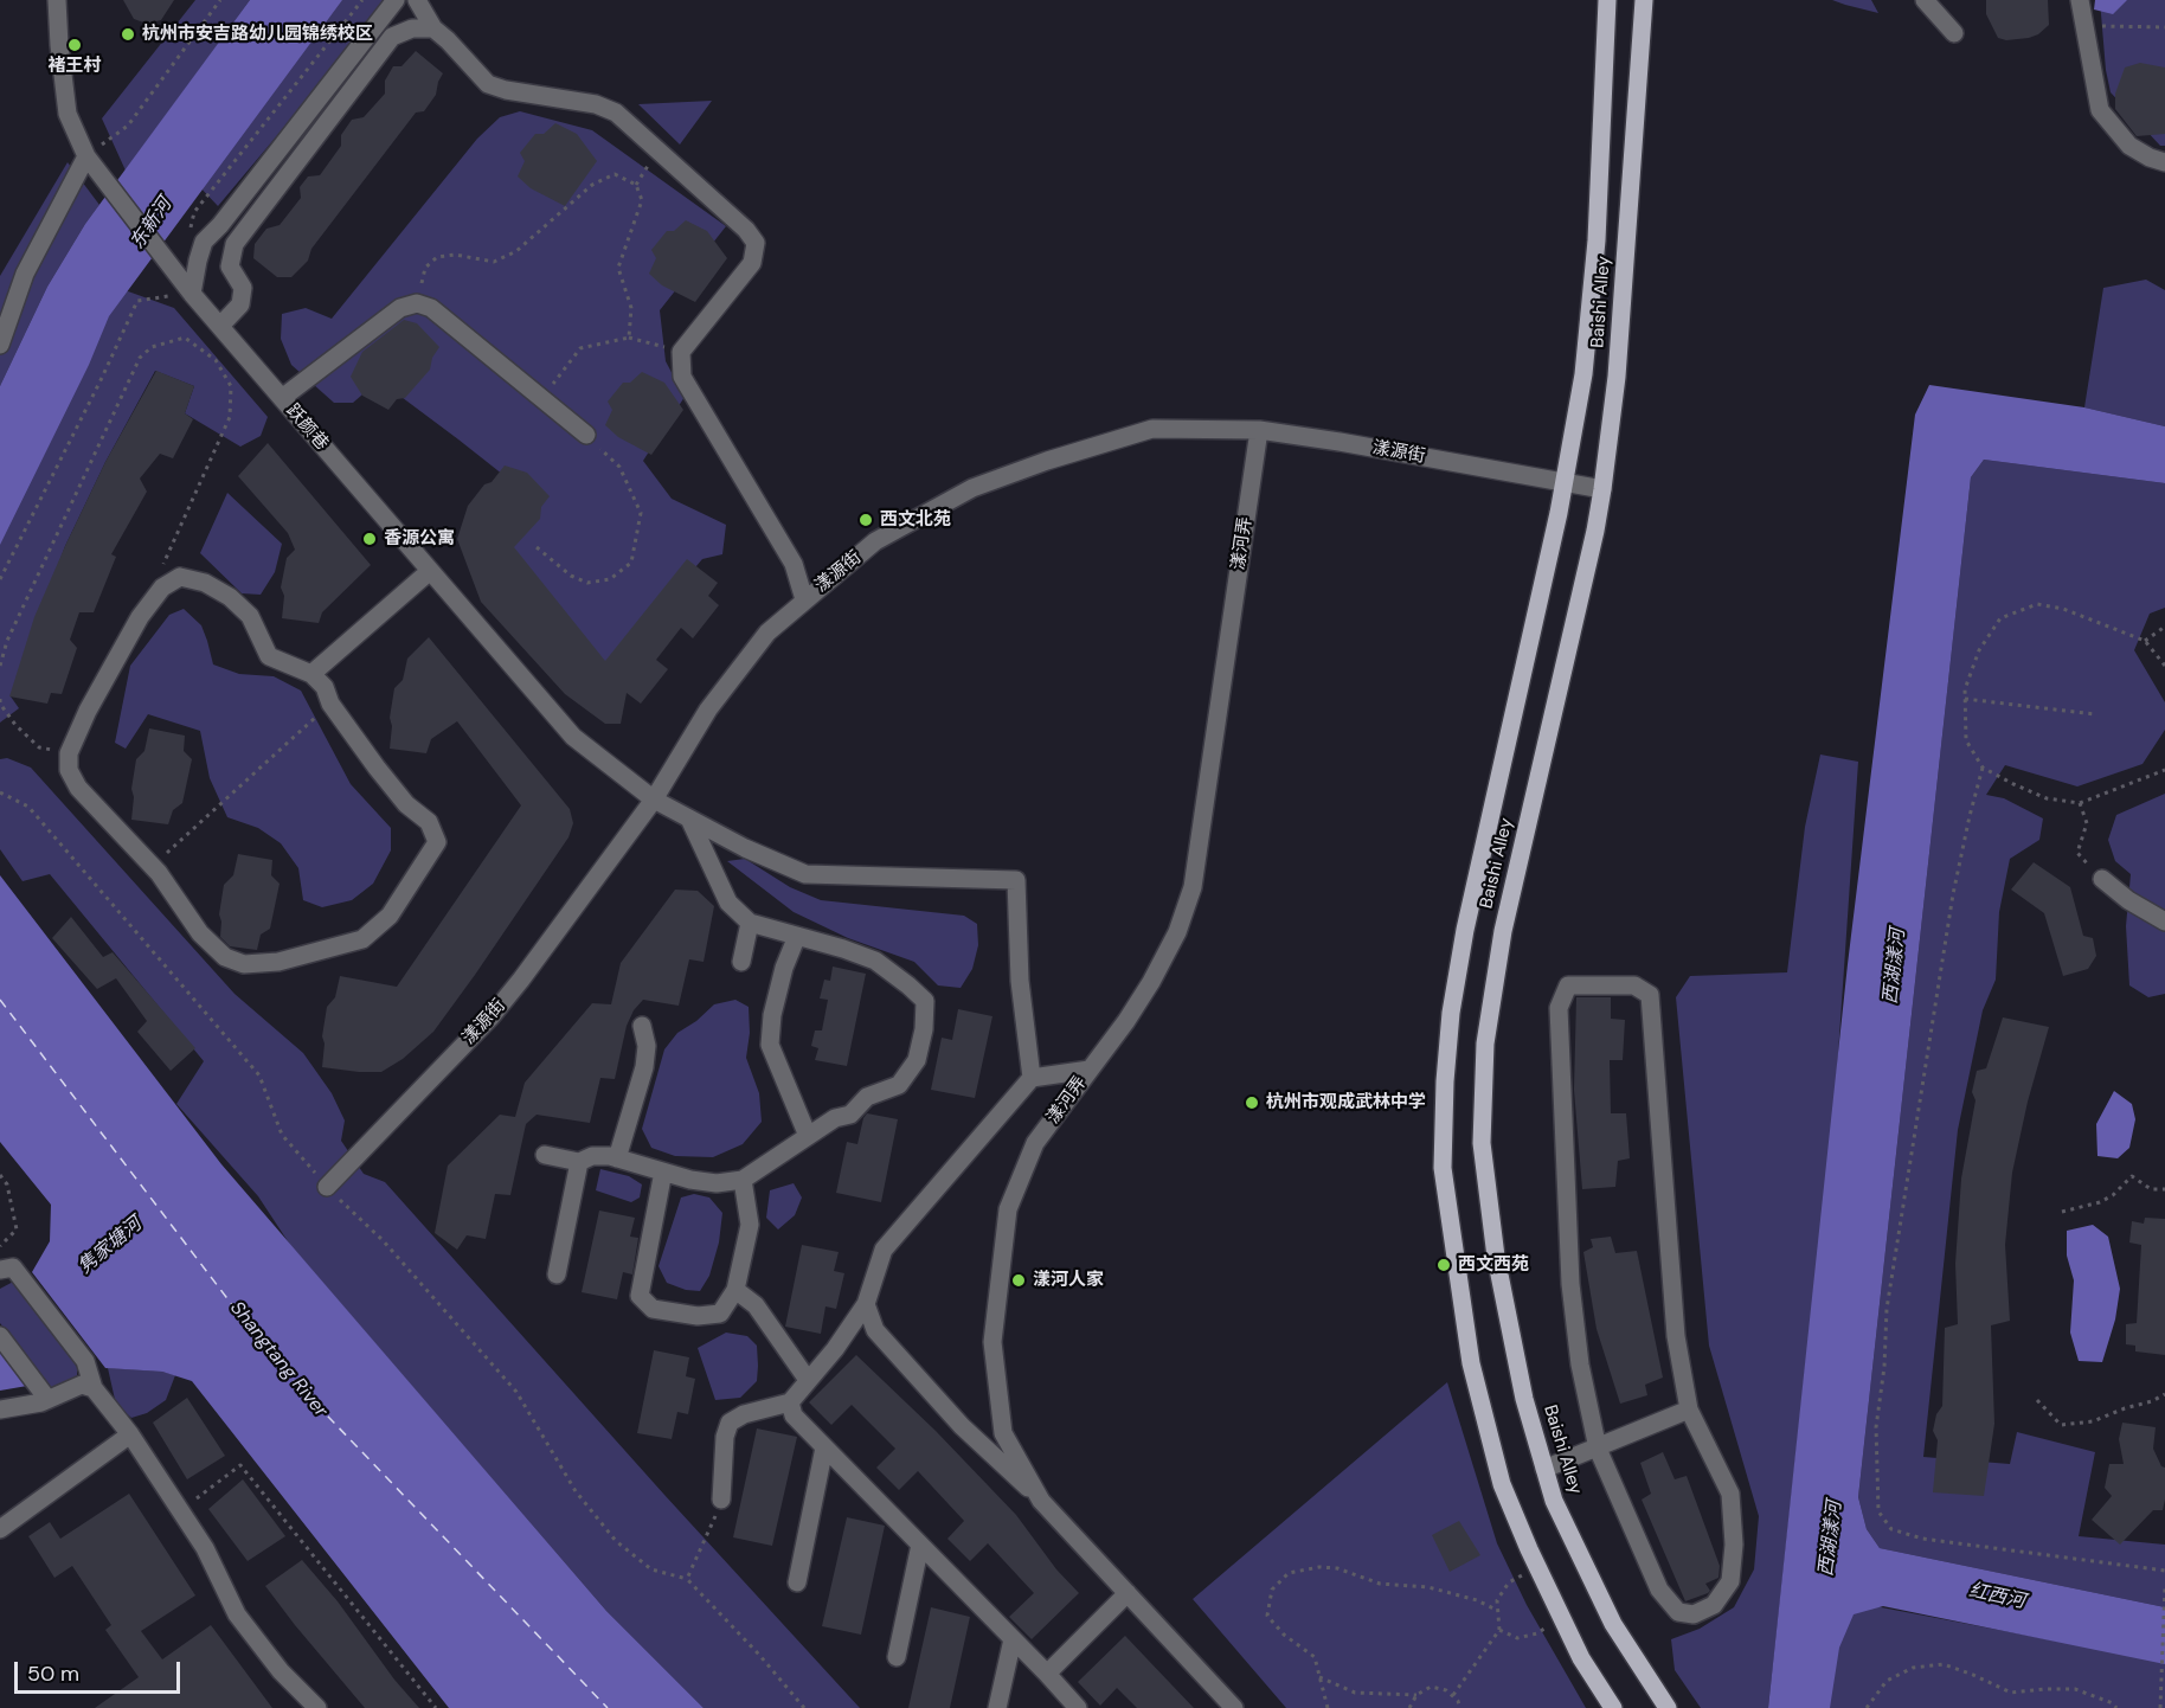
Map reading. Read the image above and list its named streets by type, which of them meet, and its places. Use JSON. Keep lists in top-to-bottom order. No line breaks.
{"streets":{"main road":["Baishi Alley"],"street":["跃颜巷","漾源街","漾河弄"]},"crossings":[["Baishi Alley","漾源街"],["跃颜巷","漾源街"],["漾源街","漾河弄"]],"water":["东新河","西湖漾河","隽家塘河","Shangtang River","红西河"],"places":["杭州市安吉路幼儿园锦绣校区","褚王村","西文北苑","香源公寓","杭州市观成武林中学","西文西苑","漾河人家"],"scale_bar":"50 m"}
